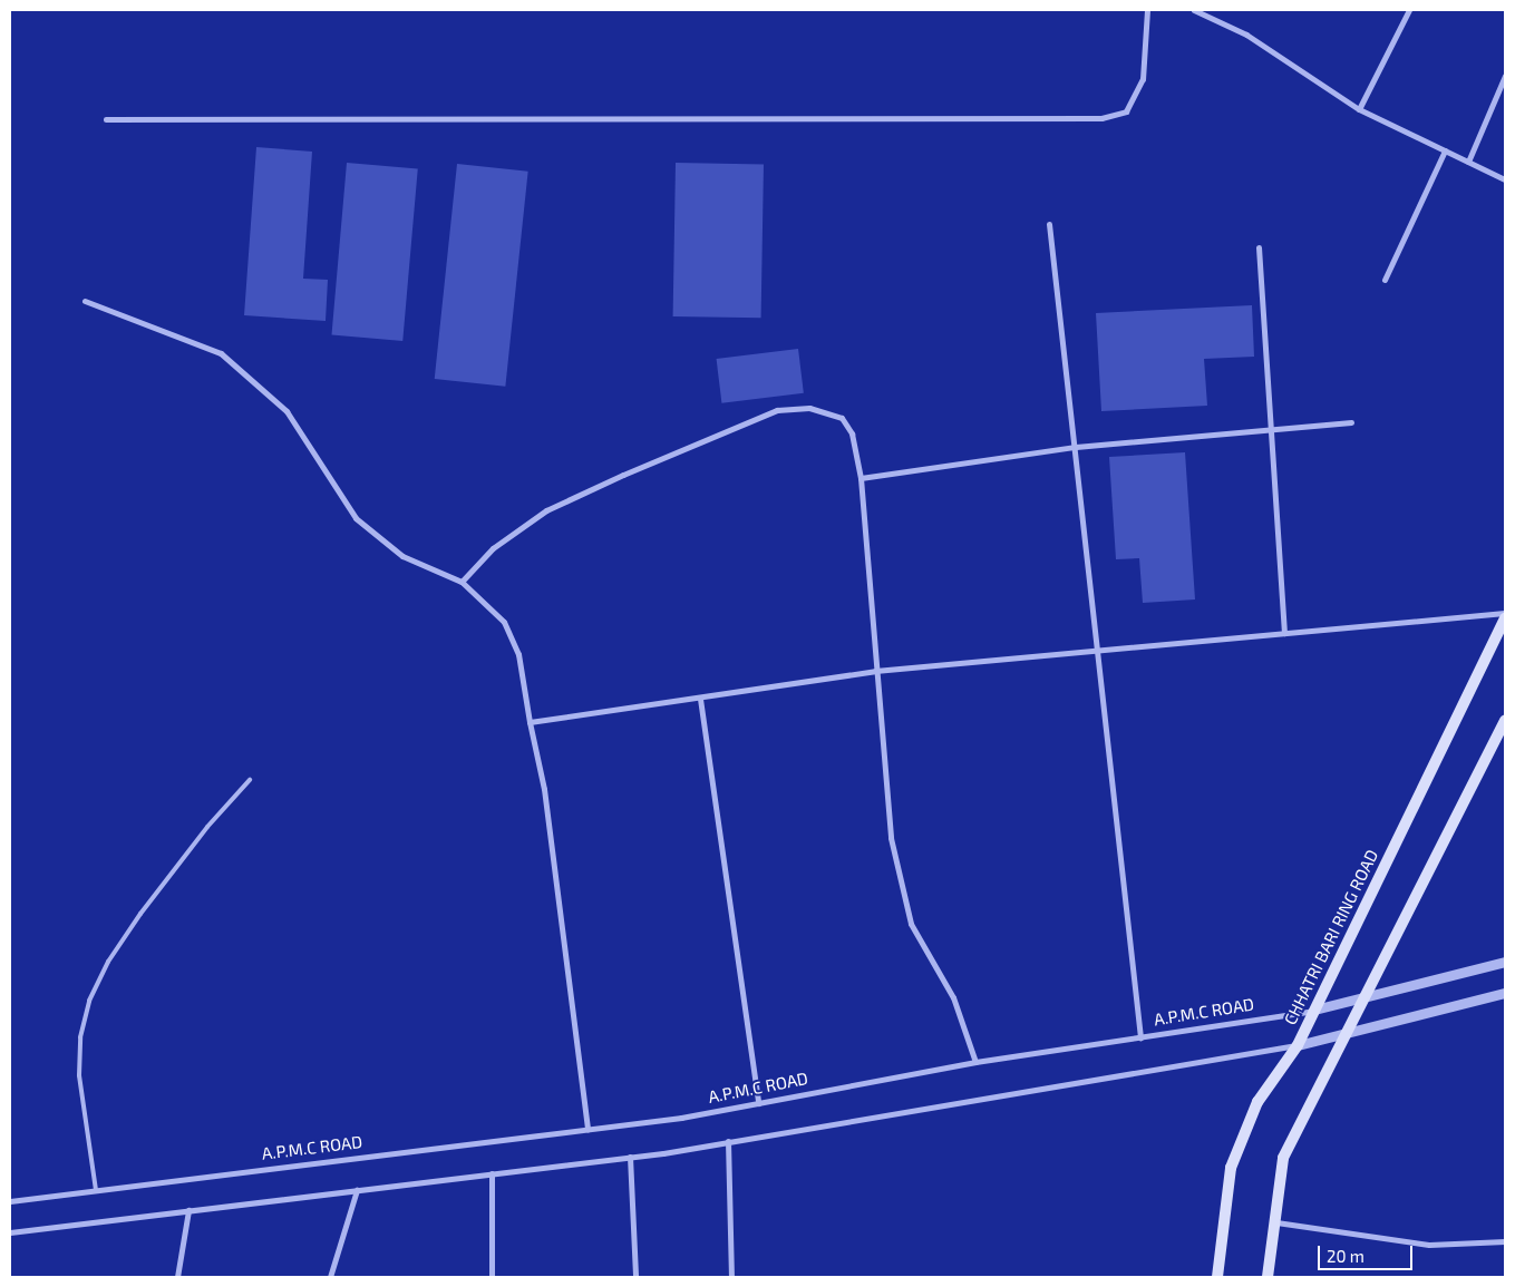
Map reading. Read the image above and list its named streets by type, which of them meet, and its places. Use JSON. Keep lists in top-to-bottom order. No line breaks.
{"streets":{"main road":["CHHATRI BARI RING ROAD"],"street":["A.P.M.C ROAD"]},"crossings":[["CHHATRI BARI RING ROAD","A.P.M.C ROAD"]],"scale_bar":"20 m"}
